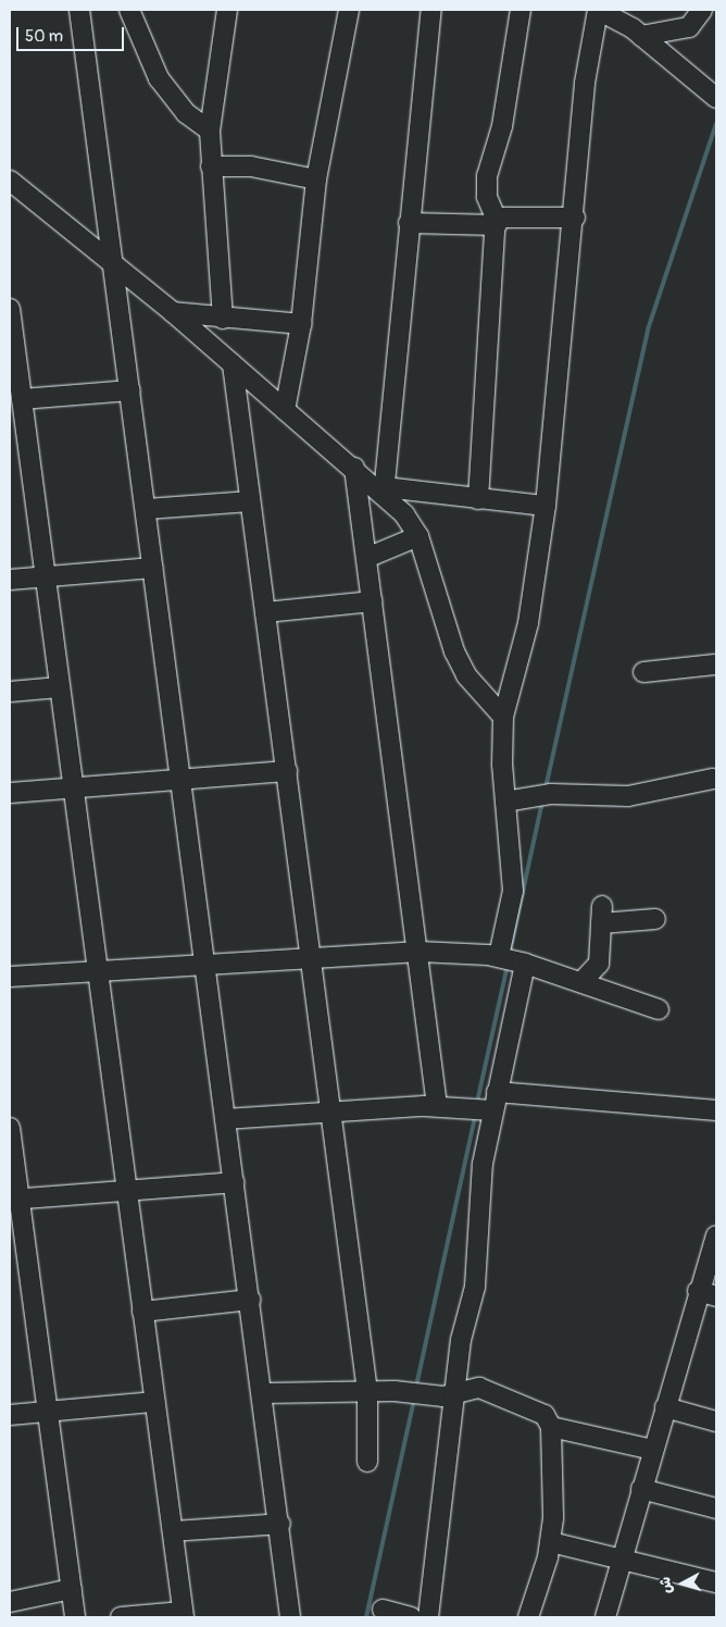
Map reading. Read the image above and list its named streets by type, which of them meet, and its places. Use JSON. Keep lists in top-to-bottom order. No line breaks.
{"scale_bar":"50 m","north":"left"}
